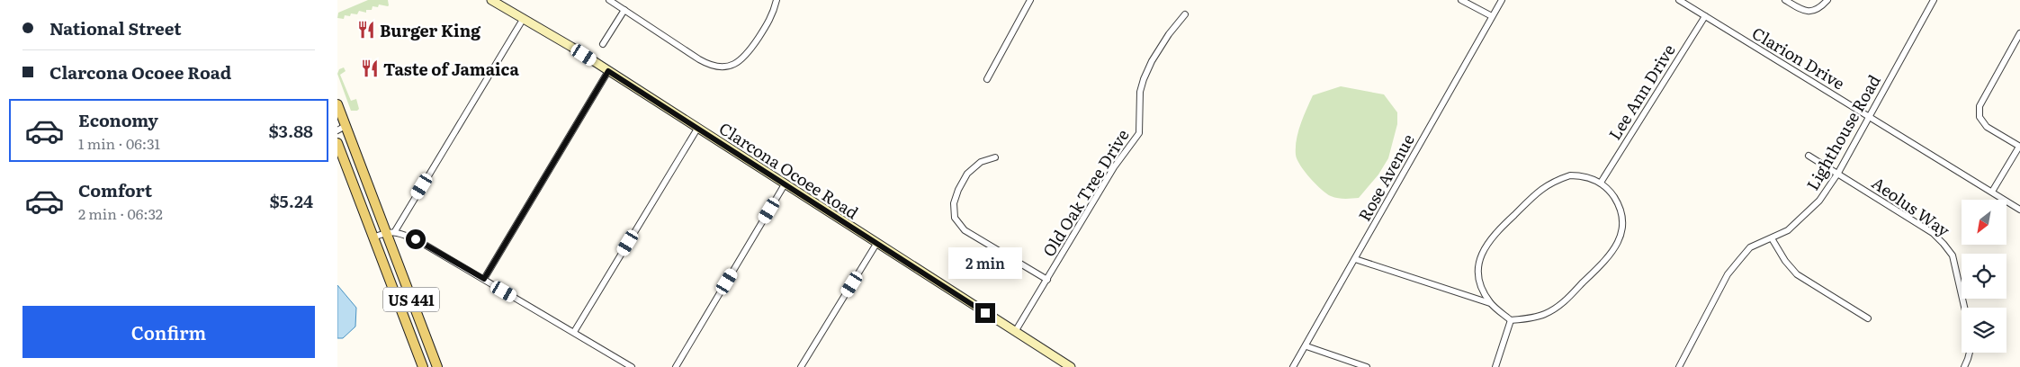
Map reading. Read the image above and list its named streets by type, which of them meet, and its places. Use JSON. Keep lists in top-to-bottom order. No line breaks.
{"streets":{"main road":["Clarcona Ocoee Road","US 441"],"street":["Clarion Drive","Lee Ann Drive","Lighthouse Road","Rose Avenue","Old Oak Tree Drive","Aeolus Way"]},"crossings":[["Clarion Drive","Lee Ann Drive"],["Clarion Drive","Lighthouse Road"],["Lighthouse Road","Aeolus Way"],["Clarcona Ocoee Road","Old Oak Tree Drive"]],"places":{"restaurant":["Burger King","Taste of Jamaica"]},"north":"bottom left","page":{"banner":["National Street","Clarcona Ocoee Road"],"list":[{"name":"Economy","note":"1 min · 06:31","value":"$3.88"},{"name":"Comfort","note":"2 min · 06:32","value":"$5.24"}],"bubble":"2 min","buttons":"Confirm"}}
